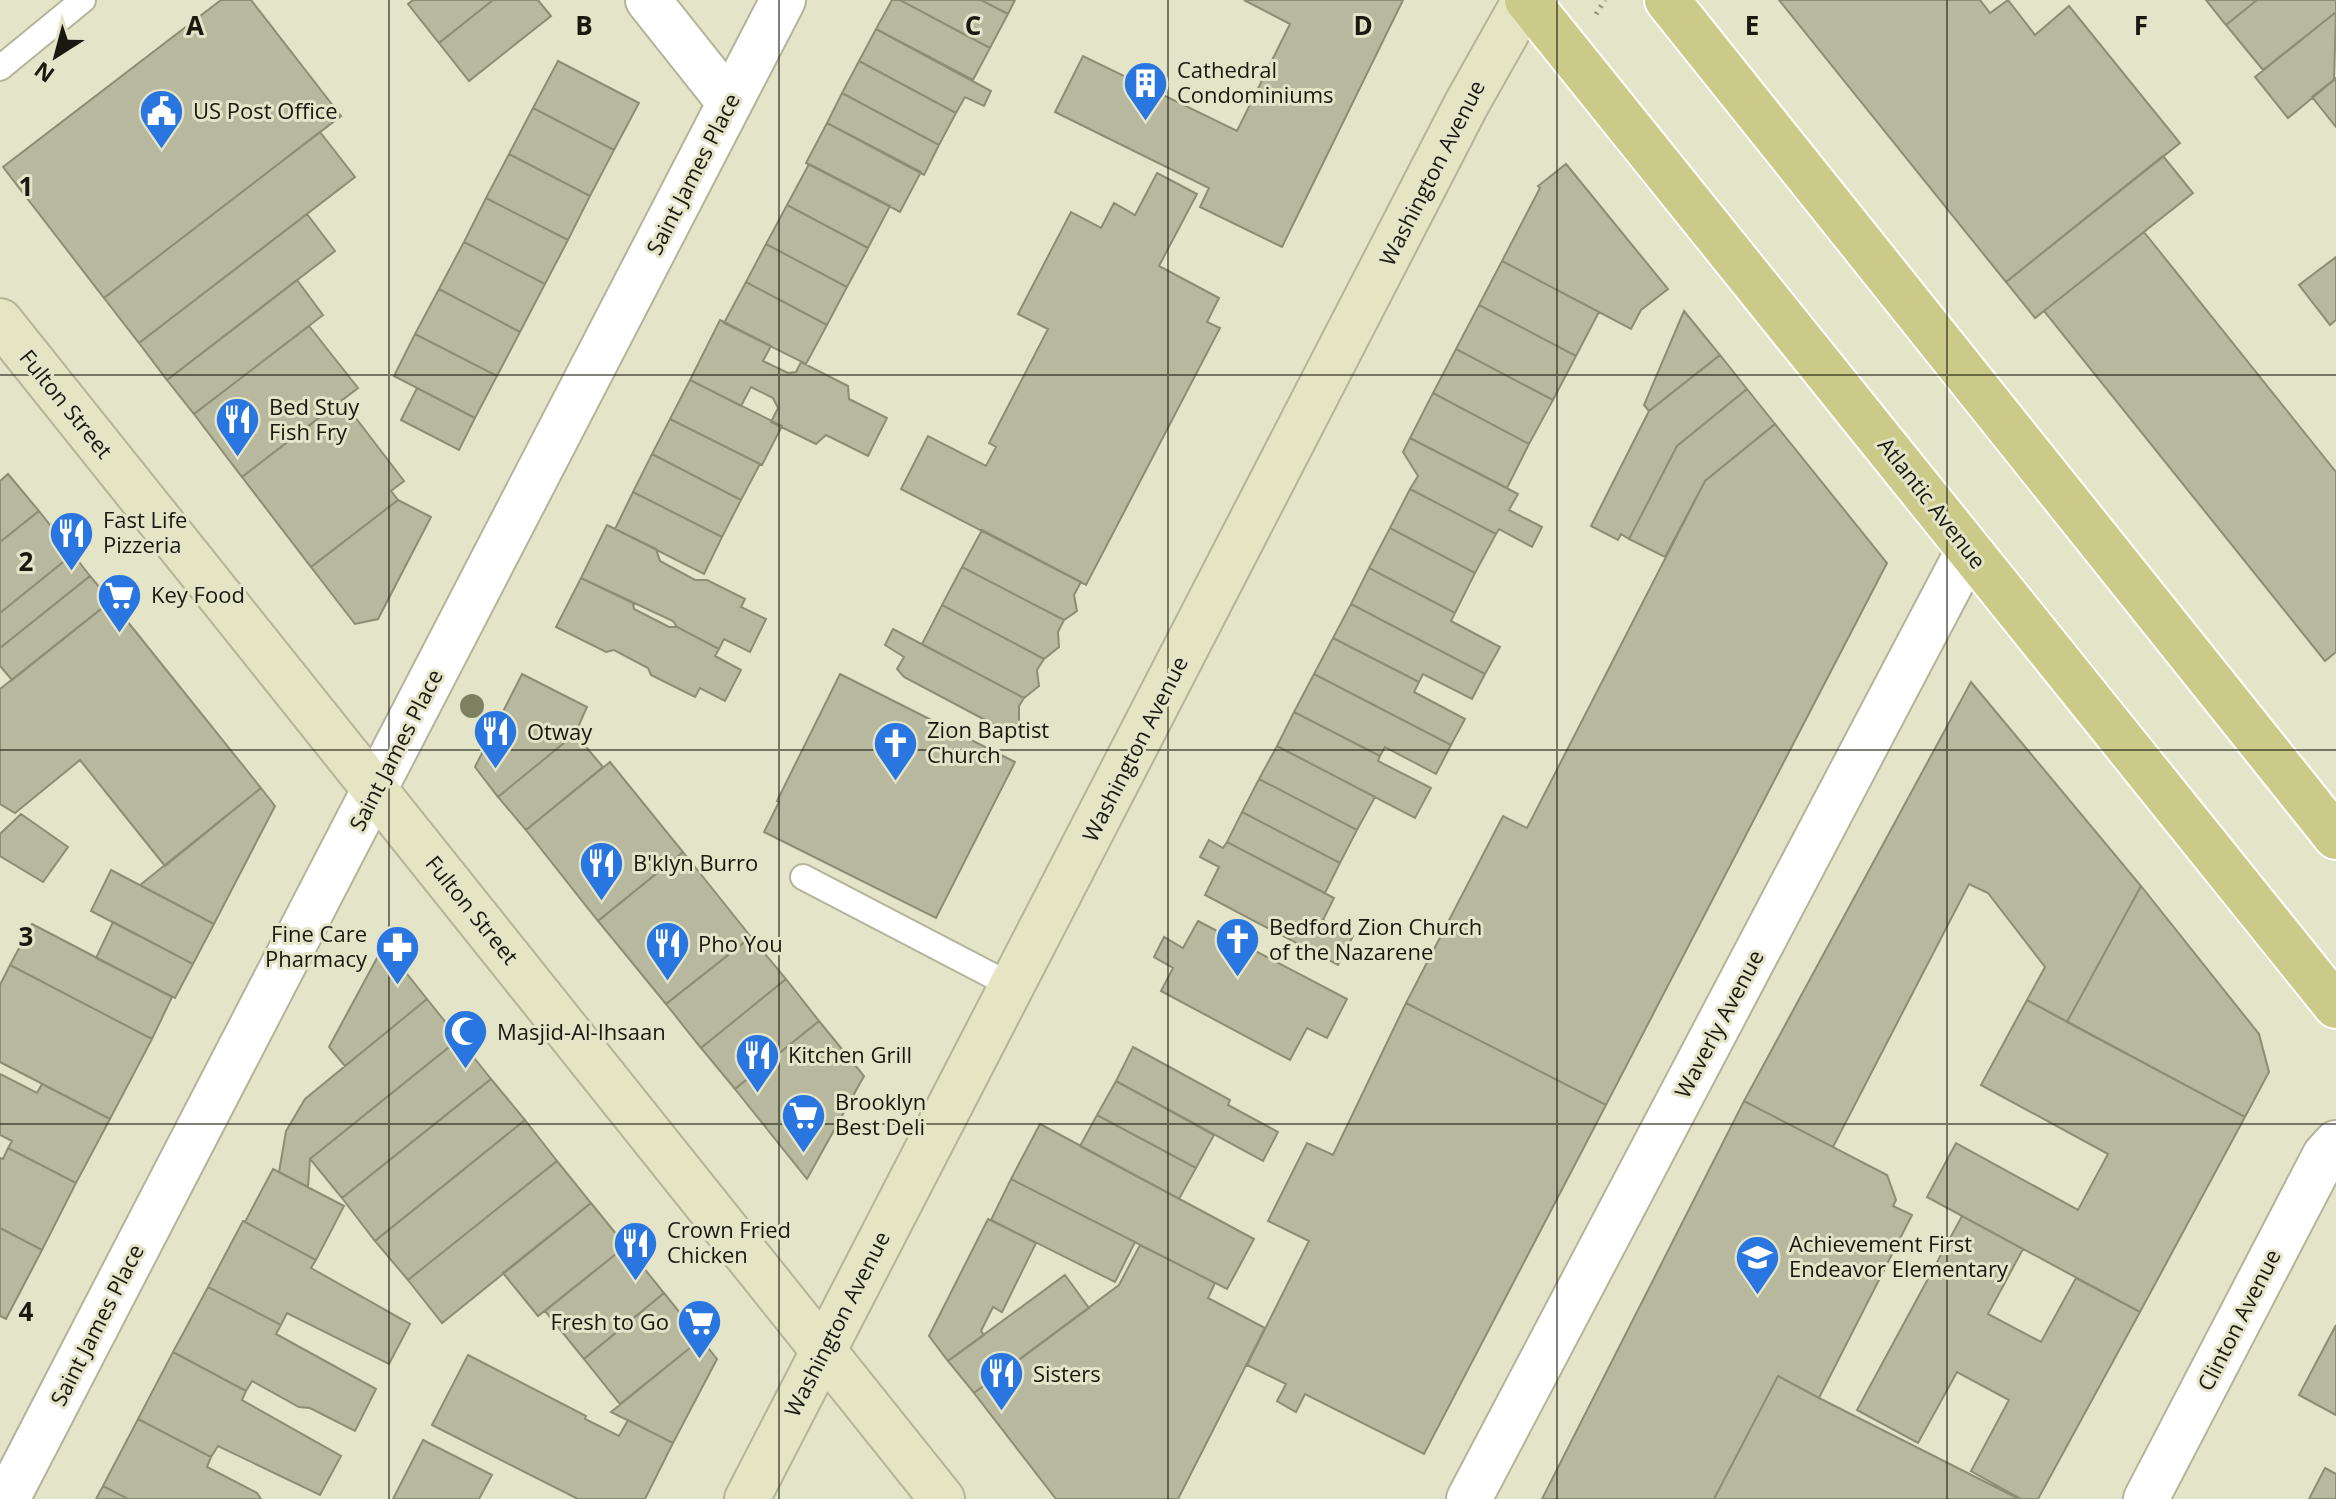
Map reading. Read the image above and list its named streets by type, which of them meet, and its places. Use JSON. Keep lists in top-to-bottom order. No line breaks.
{"streets":{"main road":["Washington Avenue","Fulton Street","Atlantic Avenue"],"street":["Saint James Place","Waverly Avenue","Clinton Avenue"]},"crossings":[["Washington Avenue","Fulton Street"],["Washington Avenue","Atlantic Avenue"],["Saint James Place","Fulton Street"],["Atlantic Avenue","Waverly Avenue"]],"places":{"building":["Cathedral Condominiums"],"public building":["US Post Office"],"restaurant":["Bed Stuy Fish Fry","Fast Life Pizzeria","Otway","B'klyn Burro","Pho You","Kitchen Grill","Crown Fried Chicken","Sisters"],"supermarket":["Key Food","Brooklyn Best Deli","Fresh to Go"],"church":["Zion Baptist Church","Bedford Zion Church of the Nazarene"],"pharmacy":["Fine Care Pharmacy"],"mosque":["Masjid-Al-Ihsaan"],"school or university":["Achievement First Endeavor Elementary"]},"north":"bottom left","grid":{"columns":["A","B","C","D","E","F"],"rows":["1","2","3","4"]}}
